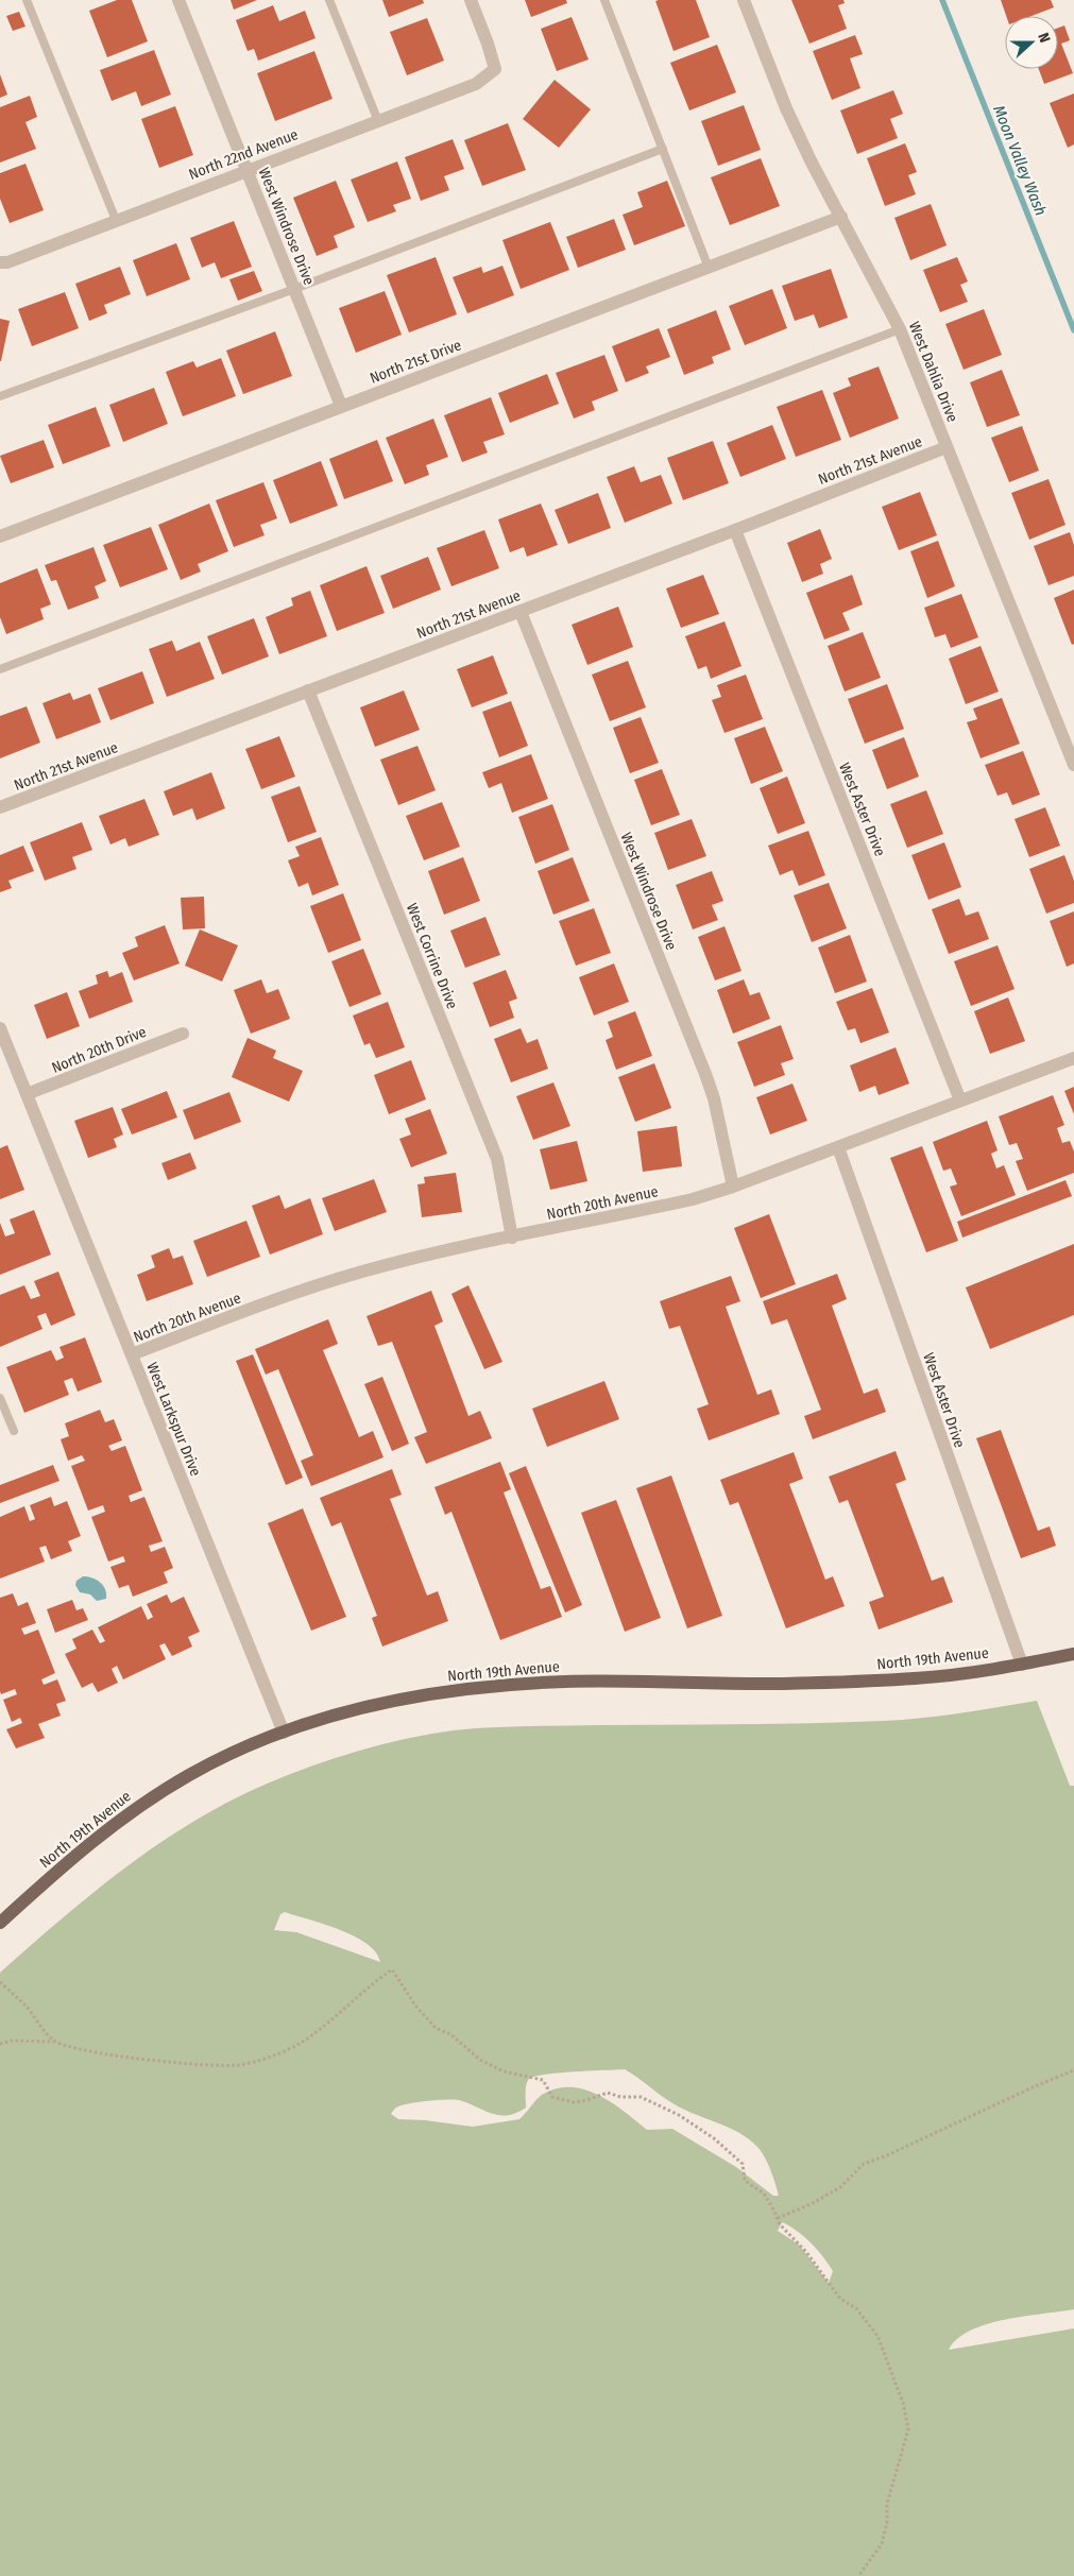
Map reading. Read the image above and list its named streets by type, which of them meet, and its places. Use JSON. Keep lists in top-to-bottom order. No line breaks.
{"streets":{"main road":["North 19th Avenue"],"street":["North 22nd Avenue","West Windrose Drive","North 21st Drive","West Dahlia Drive","North 21st Avenue","West Aster Drive","West Corrine Drive","North 20th Drive","North 20th Avenue","West Larkspur Drive"]},"crossings":[["North 22nd Avenue","West Windrose Drive"],["West Windrose Drive","North 21st Drive"],["West Windrose Drive","North 21st Avenue"],["West Windrose Drive","North 20th Avenue"],["North 21st Drive","West Dahlia Drive"],["West Dahlia Drive","North 21st Avenue"],["North 21st Avenue","West Aster Drive"],["North 21st Avenue","West Corrine Drive"],["West Aster Drive","North 20th Avenue"],["West Aster Drive","North 19th Avenue"],["West Corrine Drive","North 20th Avenue"],["North 20th Drive","West Larkspur Drive"],["North 20th Avenue","West Larkspur Drive"],["West Larkspur Drive","North 19th Avenue"]],"water":["Moon Valley Wash"],"north":"right"}
